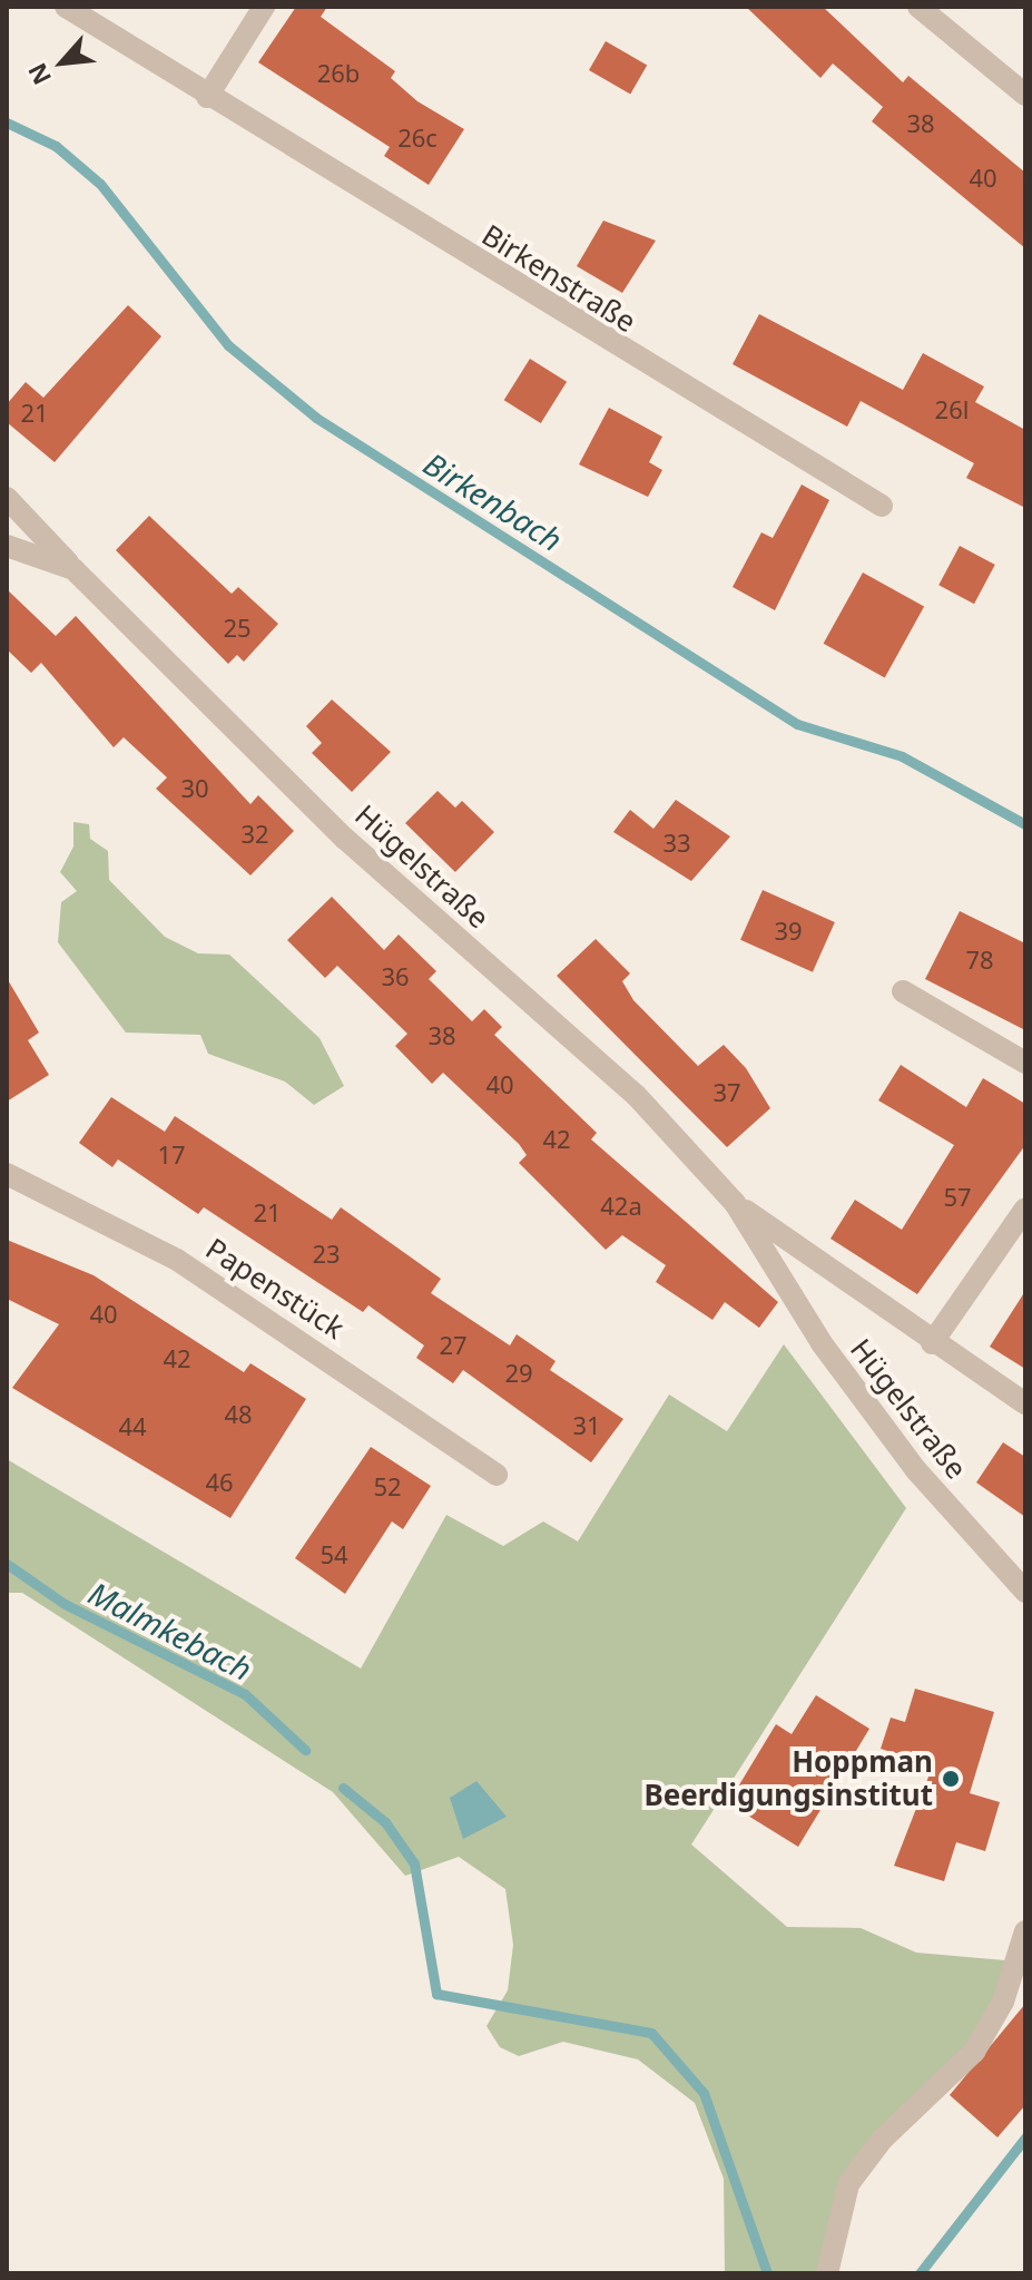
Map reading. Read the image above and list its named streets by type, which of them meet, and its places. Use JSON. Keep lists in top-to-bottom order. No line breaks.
{"streets":{"street":["Birkenstraße","Hügelstraße","Papenstück"]},"water":["Birkenbach","Malmkebach"],"places":["Hoppman Beerdigungsinstitut"],"house_numbers":["26b","38","26c","40","26l","21","25","30","32","33","39","78","36","38","40","37","42","17","57","42a","21","23","40","27","42","29","48","31","44","46","52","54"],"north":"bottom left"}
